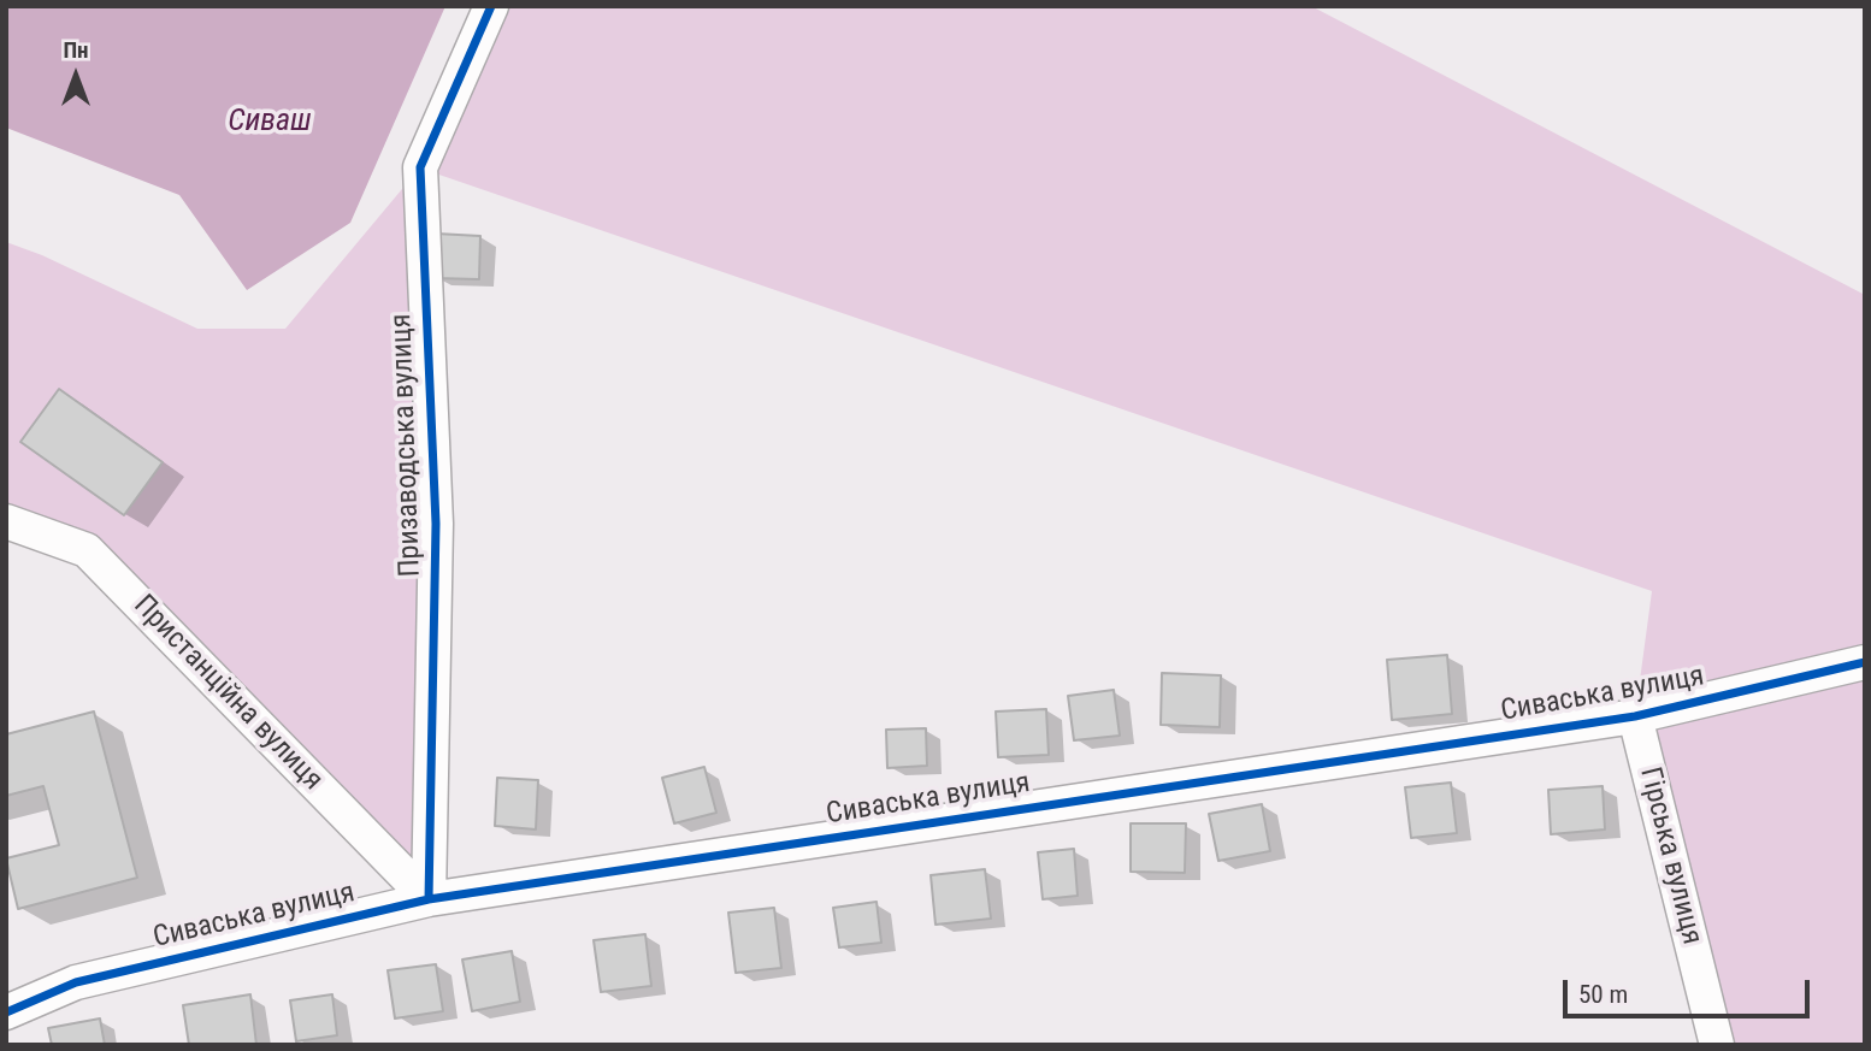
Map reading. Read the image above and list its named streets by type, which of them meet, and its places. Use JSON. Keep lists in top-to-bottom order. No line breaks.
{"streets":{"street":["Призаводська вулиця","Пристанційна вулиця","Сиваська вулиця","Гірська вулиця"]},"crossings":[["Призаводська вулиця","Пристанційна вулиця"],["Призаводська вулиця","Сиваська вулиця"],["Пристанційна вулиця","Сиваська вулиця"],["Сиваська вулиця","Гірська вулиця"]],"water":["Сиваш"],"scale_bar":"50 m","north":"top"}
